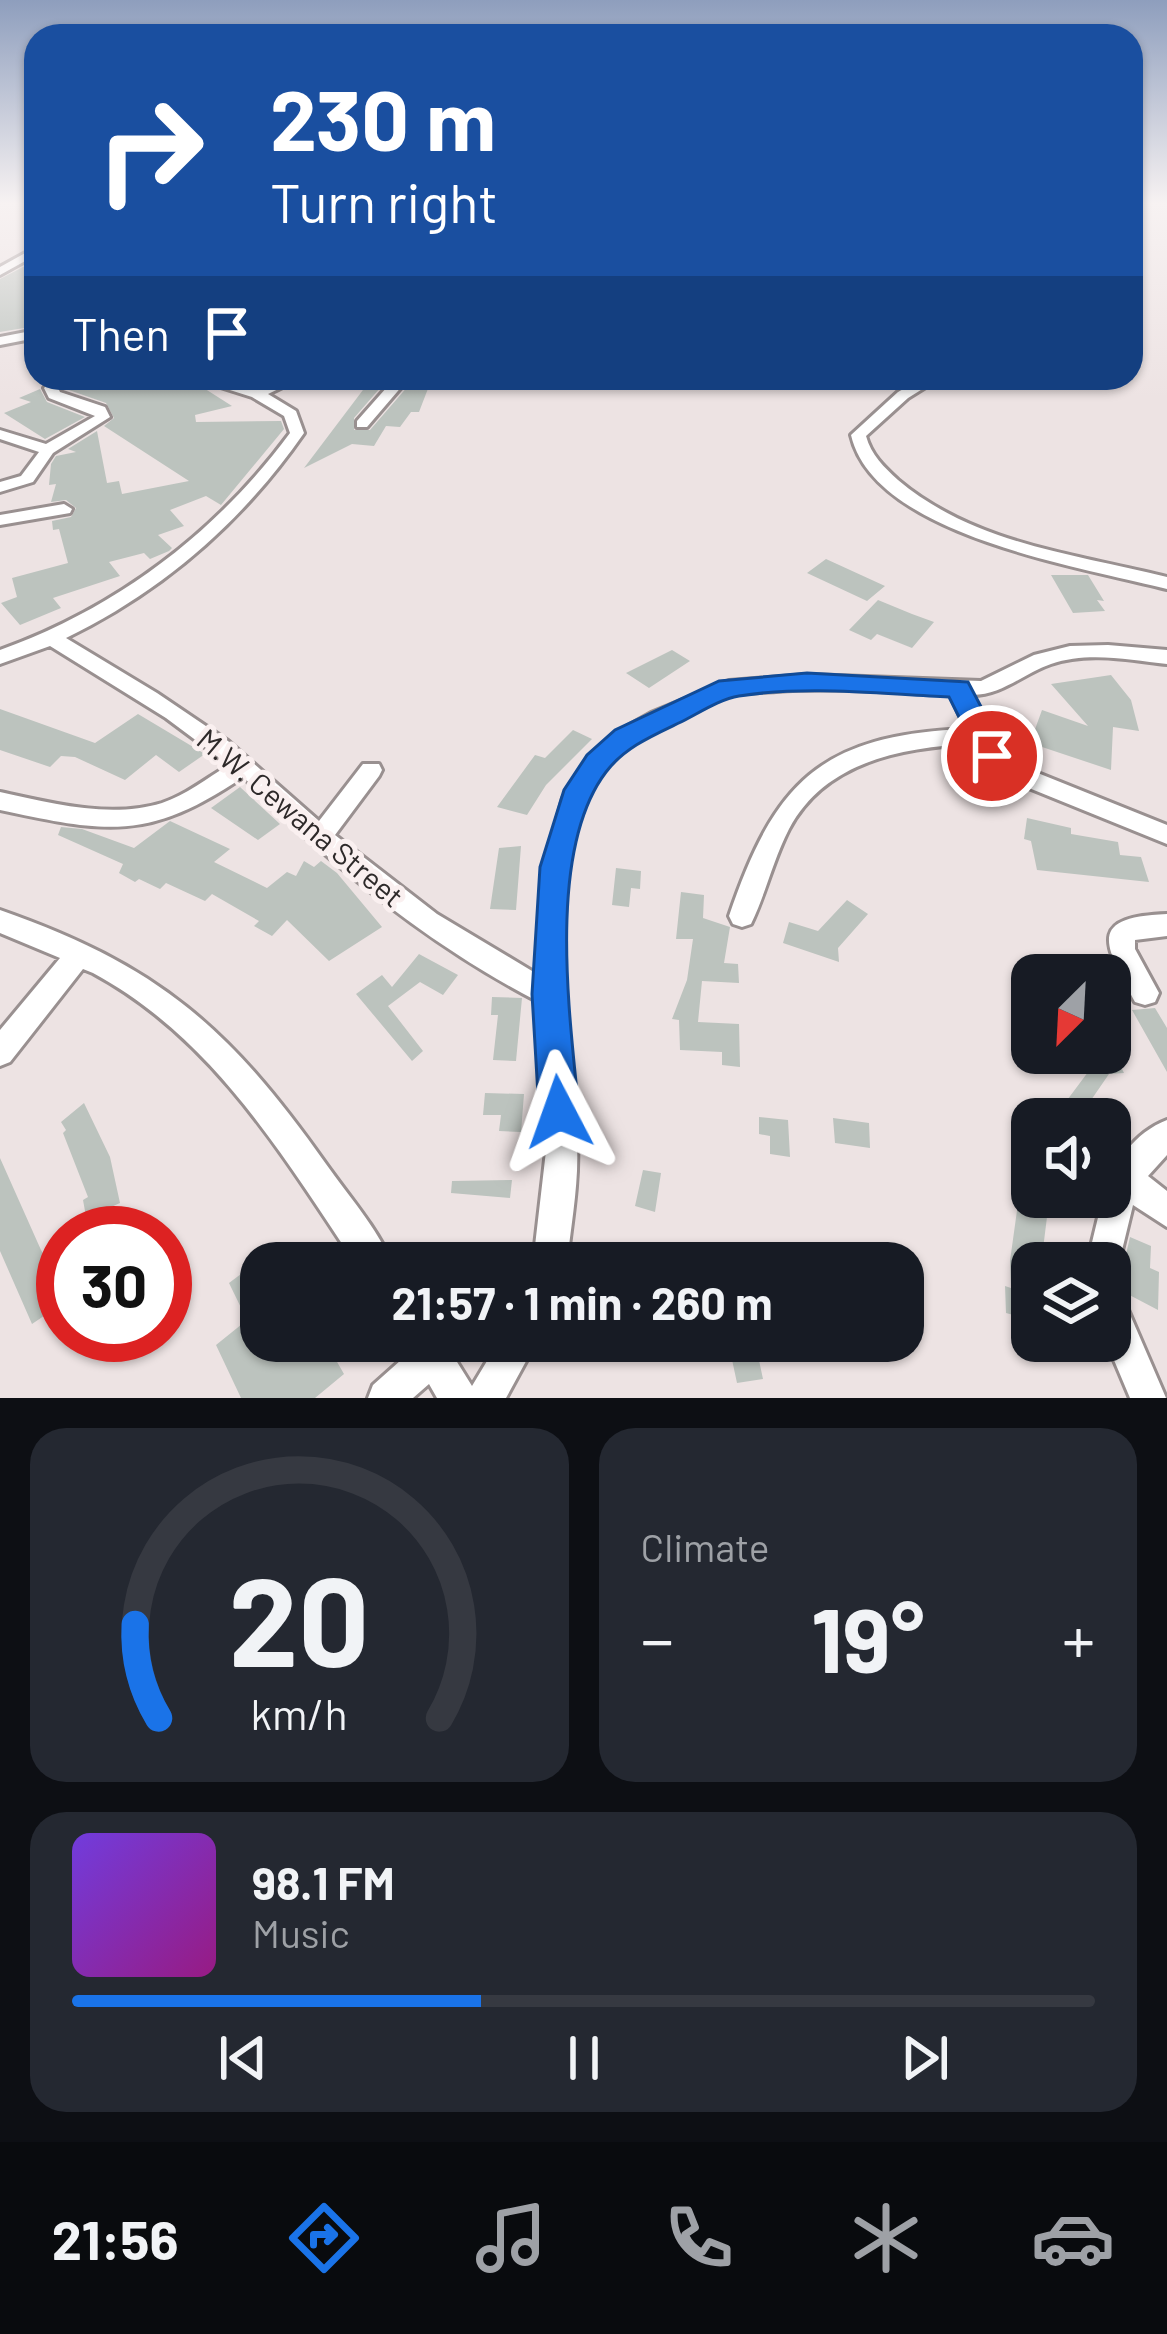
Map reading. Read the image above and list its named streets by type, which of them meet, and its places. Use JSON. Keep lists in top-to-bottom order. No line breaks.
{"streets":{"street":["M.W. Cewana Street"]},"north":"bottom left","page":{"turn":["230 m","Turn right"],"then":"Then","limit":"30","trip":"21:57 · 1 min · 260 m","tile":"Climate","heat":["−","19°","+"],"song":["98.1 FM","Music"],"tabs":"21:56","gauge":["20","km/h"]}}
